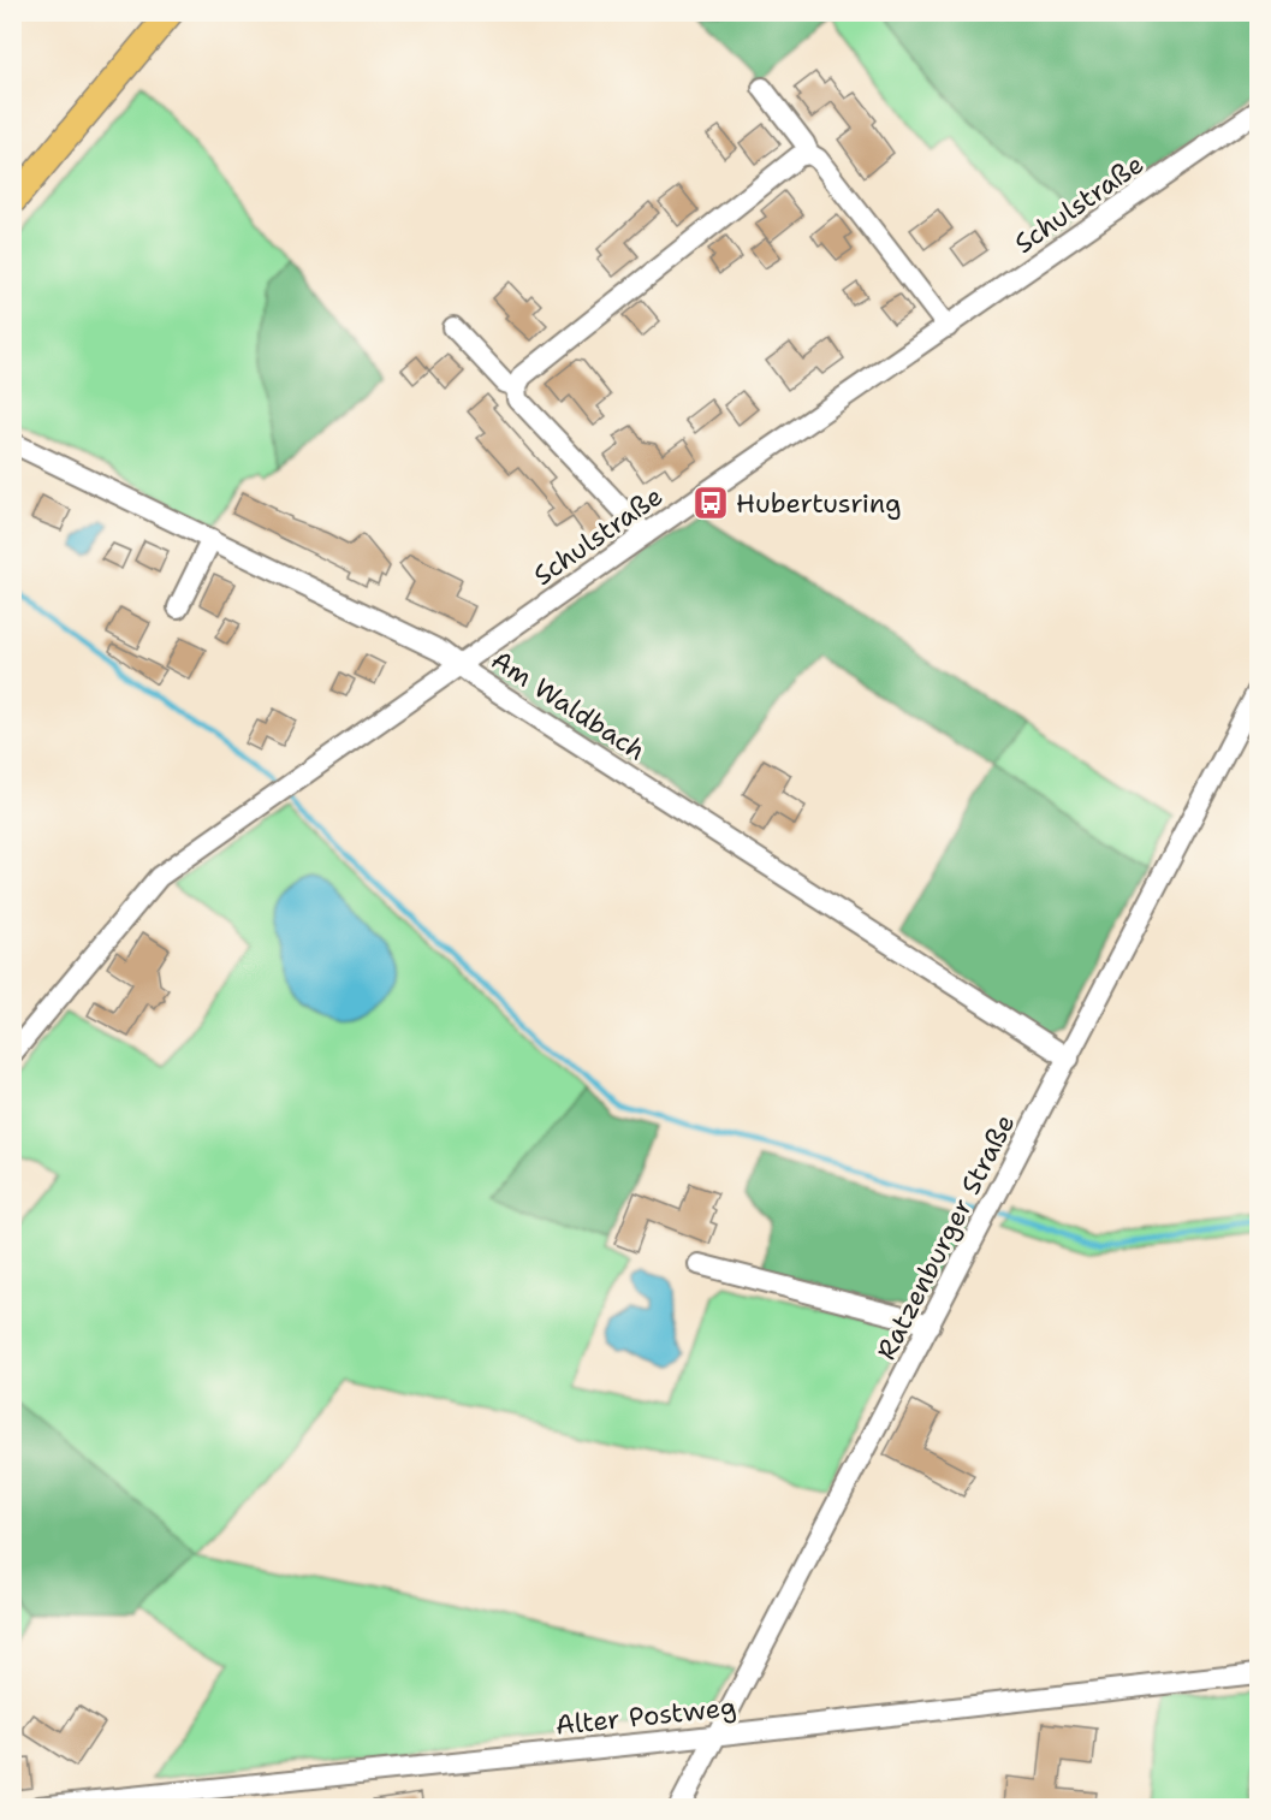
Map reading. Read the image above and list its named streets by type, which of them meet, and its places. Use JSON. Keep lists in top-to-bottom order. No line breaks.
{"streets":{"street":["Schulstraße","Am Waldbach","Ratzenburger Straße","Alter Postweg"]},"crossings":[["Schulstraße","Am Waldbach"],["Am Waldbach","Ratzenburger Straße"],["Ratzenburger Straße","Alter Postweg"]],"places":{"bus stop":["Hubertusring"]}}
